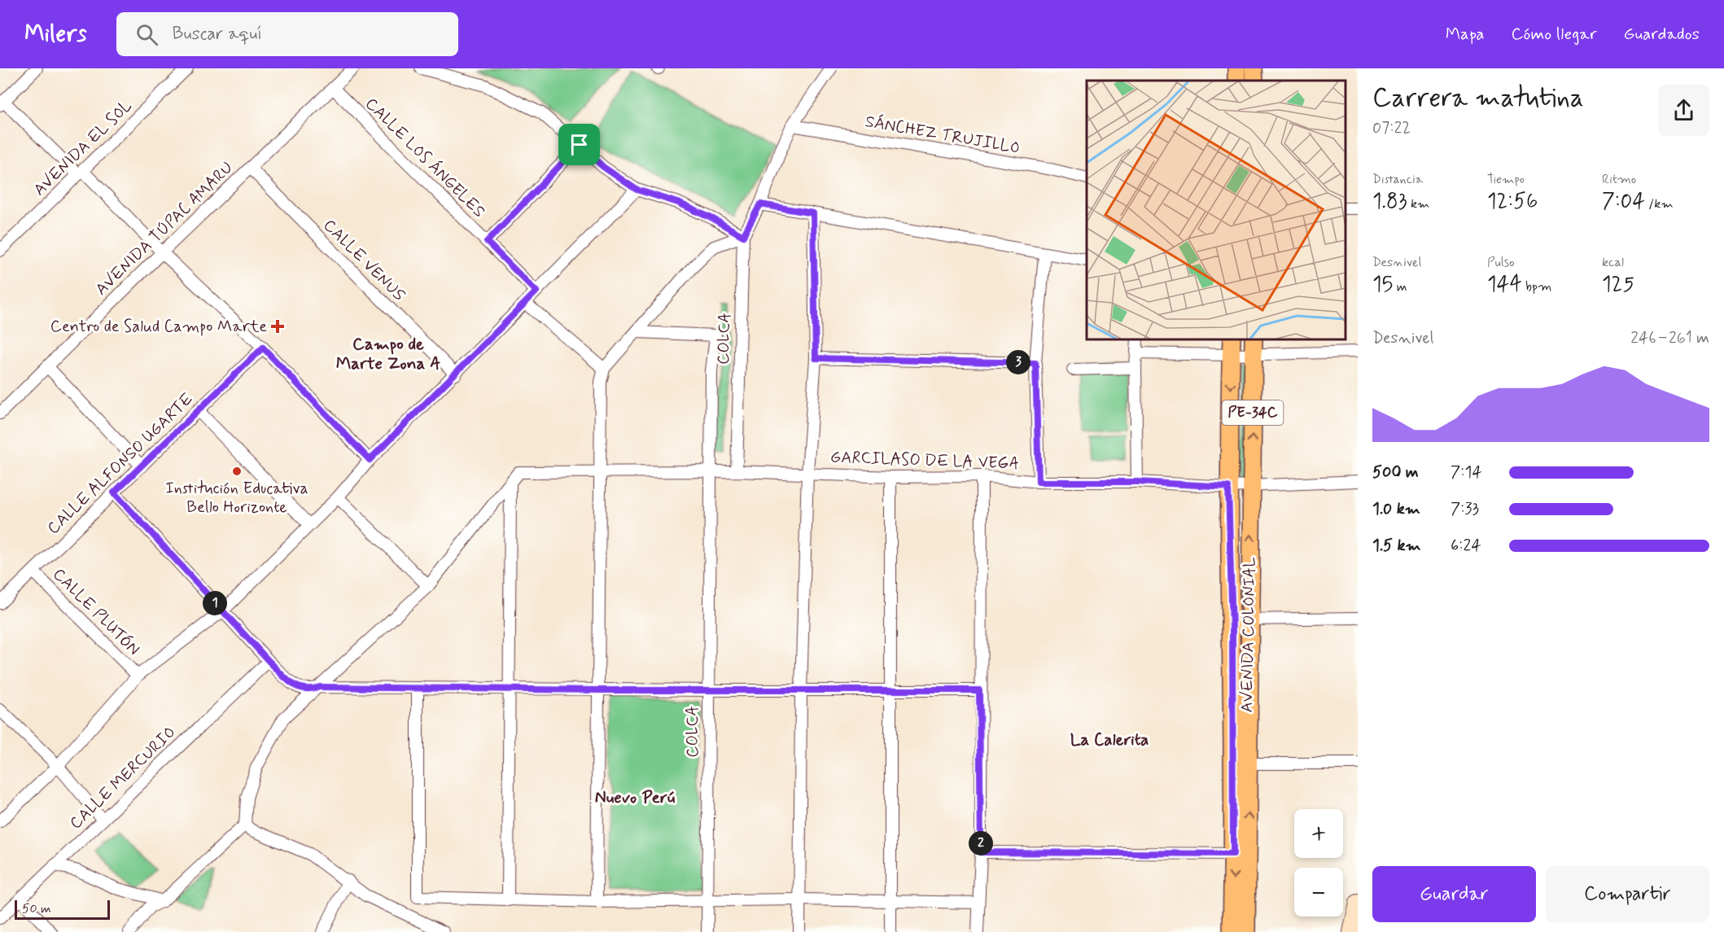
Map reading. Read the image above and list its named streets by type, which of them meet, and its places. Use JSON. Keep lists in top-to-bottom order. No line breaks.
{"streets":{"main road":["PE-34C","AVENIDA COLONIAL"],"street":["SÁNCHEZ TRUJILLO","AVENIDA EL SOL","CALLE LOS ÁNGELES","AVENIDA TÚPAC AMARU","CALLE VENUS","COLCA","GARCILASO DE LA VEGA","CALLE ALFONSO UGARTE","CALLE PLUTÓN","CALLE MERCURIO"]},"crossings":[["CALLE LOS ÁNGELES","AVENIDA TÚPAC AMARU"],["AVENIDA TÚPAC AMARU","CALLE VENUS"],["COLCA","GARCILASO DE LA VEGA"],["GARCILASO DE LA VEGA","AVENIDA COLONIAL"],["CALLE ALFONSO UGARTE","CALLE PLUTÓN"]],"districts":["Campo de Marte Zona A","La Calerita","Nuevo Perú"],"places":{"health":["Centro de Salud Campo Marte"],"other":["Institución Educativa Bello Horizonte"]},"scale_bar":"50 m","page":{"header":"Milers","search":"Buscar aquí","nav":["Mapa","Cómo llegar","Guardados"],"heading":["Carrera matutina","07:22"],"stats":[["Distancia","1.83 km"],["Tiempo","12:56"],["Ritmo","7:04 /km"],["Desnivel","15 m"],["Pulso","144 bpm"],["kcal","125"]],"chart":["Desnivel","246–261 m"],"pins":["3","1","2"],"list":[{"name":"500 m","note":"7:14"},{"name":"1.0 km","note":"7:33"},{"name":"1.5 km","note":"6:24"}],"map_buttons":["+","−"],"buttons":["Guardar","Compartir"],"scale":"50 m"}}
